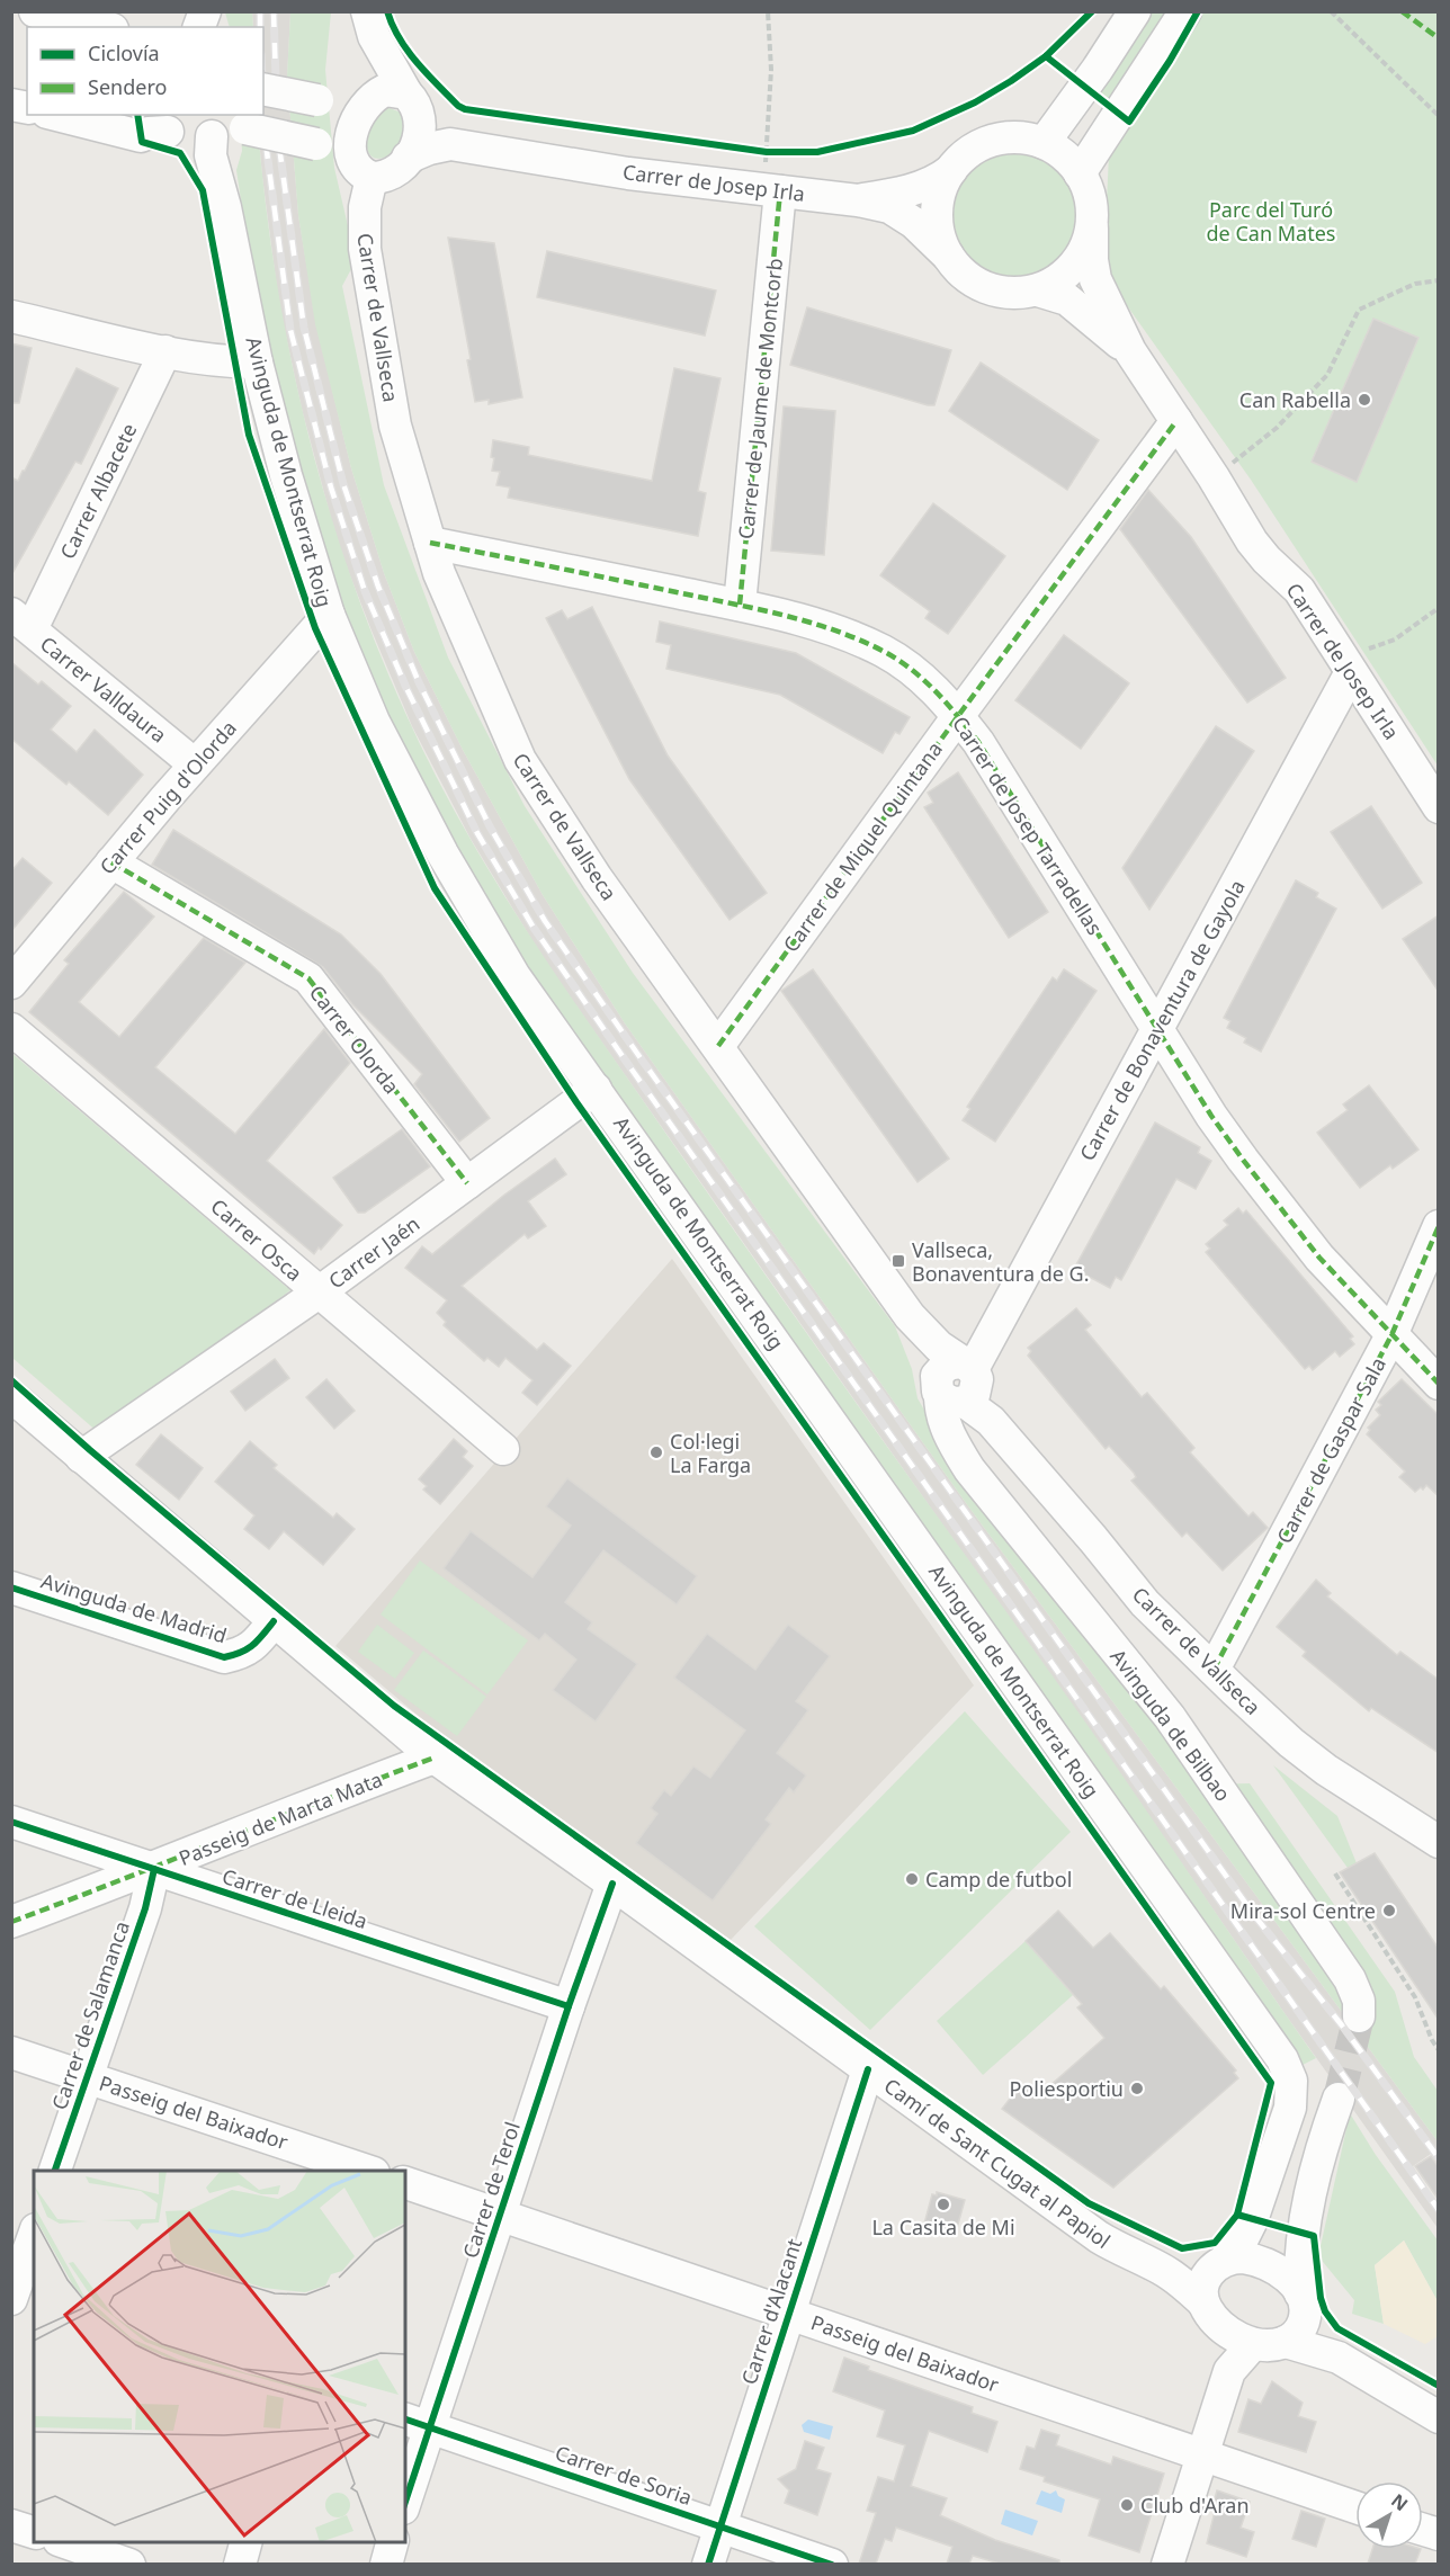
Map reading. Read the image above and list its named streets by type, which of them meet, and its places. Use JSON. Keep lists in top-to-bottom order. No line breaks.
{"streets":{"street":["Carrer de Josep Irla","Carrer de Vallseca","Carrer de Jaume de Montcorb","Avinguda de Montserrat Roig","Carrer Albacete","Carrer Valldaura","Carrer Puig d'Olorda","Carrer de Josep Tarradellas","Carrer de Miquel Quintana","Carrer de Bonaventura de Gayola","Carrer Olorda","Carrer Osca","Carrer Jaén","Carrer de Gaspar Sala","Avinguda de Madrid","Avinguda de Bilbao","Passeig de Marta Mata","Carrer de Lleida","Carrer de Salamanca","Passeig del Baixador","Camí de Sant Cugat al Papiol","Carrer de Terol","Carrer d'Alacant","Carrer de Soria"]},"crossings":[["Carrer de Josep Irla","Carrer de Jaume de Montcorb"],["Carrer de Josep Irla","Carrer de Miquel Quintana"],["Carrer de Josep Irla","Carrer de Bonaventura de Gayola"],["Carrer de Vallseca","Carrer de Josep Tarradellas"],["Carrer de Vallseca","Carrer de Miquel Quintana"],["Carrer de Vallseca","Carrer de Bonaventura de Gayola"],["Carrer de Vallseca","Carrer de Gaspar Sala"],["Carrer de Vallseca","Avinguda de Bilbao"],["Carrer de Jaume de Montcorb","Carrer de Josep Tarradellas"],["Avinguda de Montserrat Roig","Carrer Puig d'Olorda"],["Avinguda de Montserrat Roig","Carrer Jaén"],["Avinguda de Montserrat Roig","Camí de Sant Cugat al Papiol"],["Carrer Albacete","Carrer Valldaura"],["Carrer Valldaura","Carrer Puig d'Olorda"],["Carrer Puig d'Olorda","Carrer Olorda"],["Carrer de Josep Tarradellas","Carrer de Miquel Quintana"],["Carrer de Josep Tarradellas","Carrer de Bonaventura de Gayola"],["Carrer de Josep Tarradellas","Carrer de Gaspar Sala"],["Carrer de Bonaventura de Gayola","Avinguda de Bilbao"],["Carrer Olorda","Carrer Jaén"],["Carrer Osca","Carrer Jaén"],["Carrer Jaén","Camí de Sant Cugat al Papiol"],["Avinguda de Madrid","Camí de Sant Cugat al Papiol"],["Passeig de Marta Mata","Carrer de Lleida"],["Passeig de Marta Mata","Carrer de Salamanca"],["Passeig de Marta Mata","Camí de Sant Cugat al Papiol"],["Carrer de Lleida","Carrer de Salamanca"],["Carrer de Lleida","Carrer de Terol"],["Carrer de Salamanca","Passeig del Baixador"],["Passeig del Baixador","Carrer de Terol"],["Passeig del Baixador","Carrer d'Alacant"],["Camí de Sant Cugat al Papiol","Carrer de Terol"],["Camí de Sant Cugat al Papiol","Carrer d'Alacant"],["Carrer de Terol","Carrer de Soria"],["Carrer d'Alacant","Carrer de Soria"]],"parks":["Parc del Turó de Can Mates"],"places":{"other":["Can Rabella","Col·legi La Farga","Camp de futbol","Mira-sol Centre","Poliesportiu","La Casita de Mi","Club d'Aran"],"transit":["Vallseca, Bonaventura de G."]},"legend":["Ciclovía","Sendero"],"north":"top right"}
